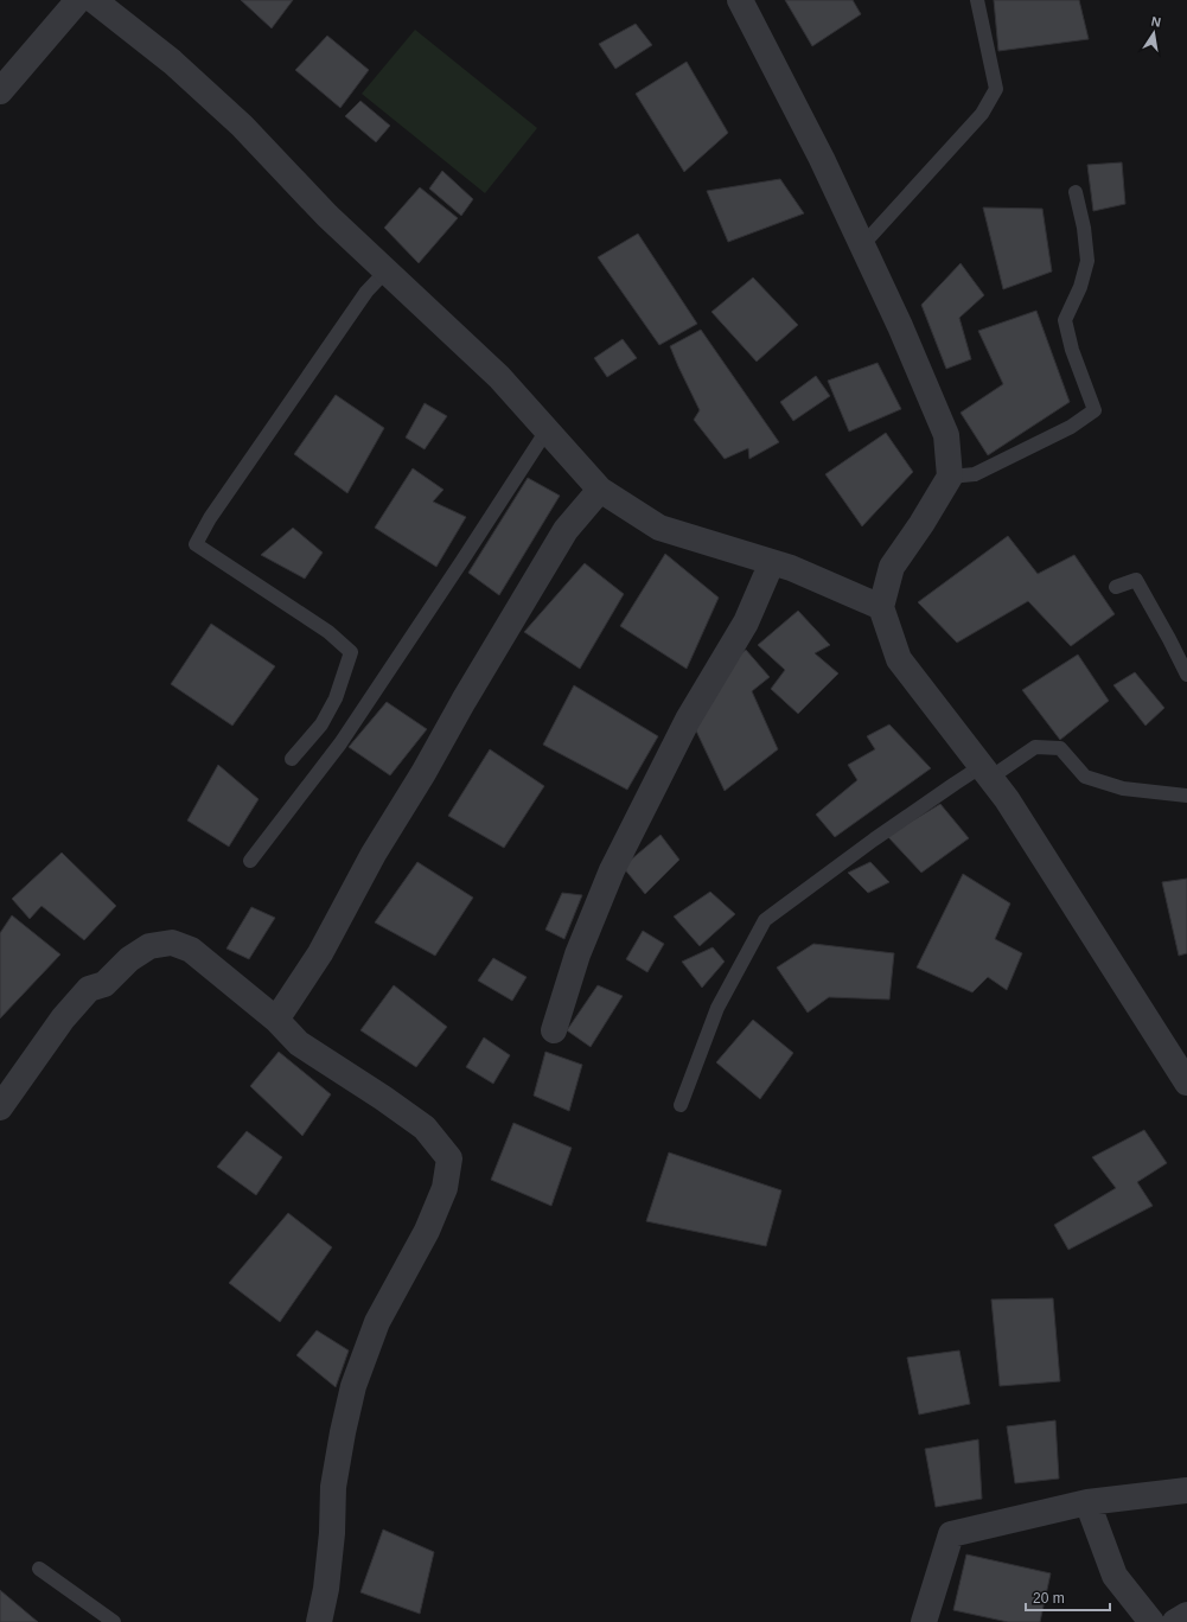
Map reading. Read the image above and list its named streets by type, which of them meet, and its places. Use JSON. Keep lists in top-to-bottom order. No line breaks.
{"scale_bar":"20 m","north":"top"}
